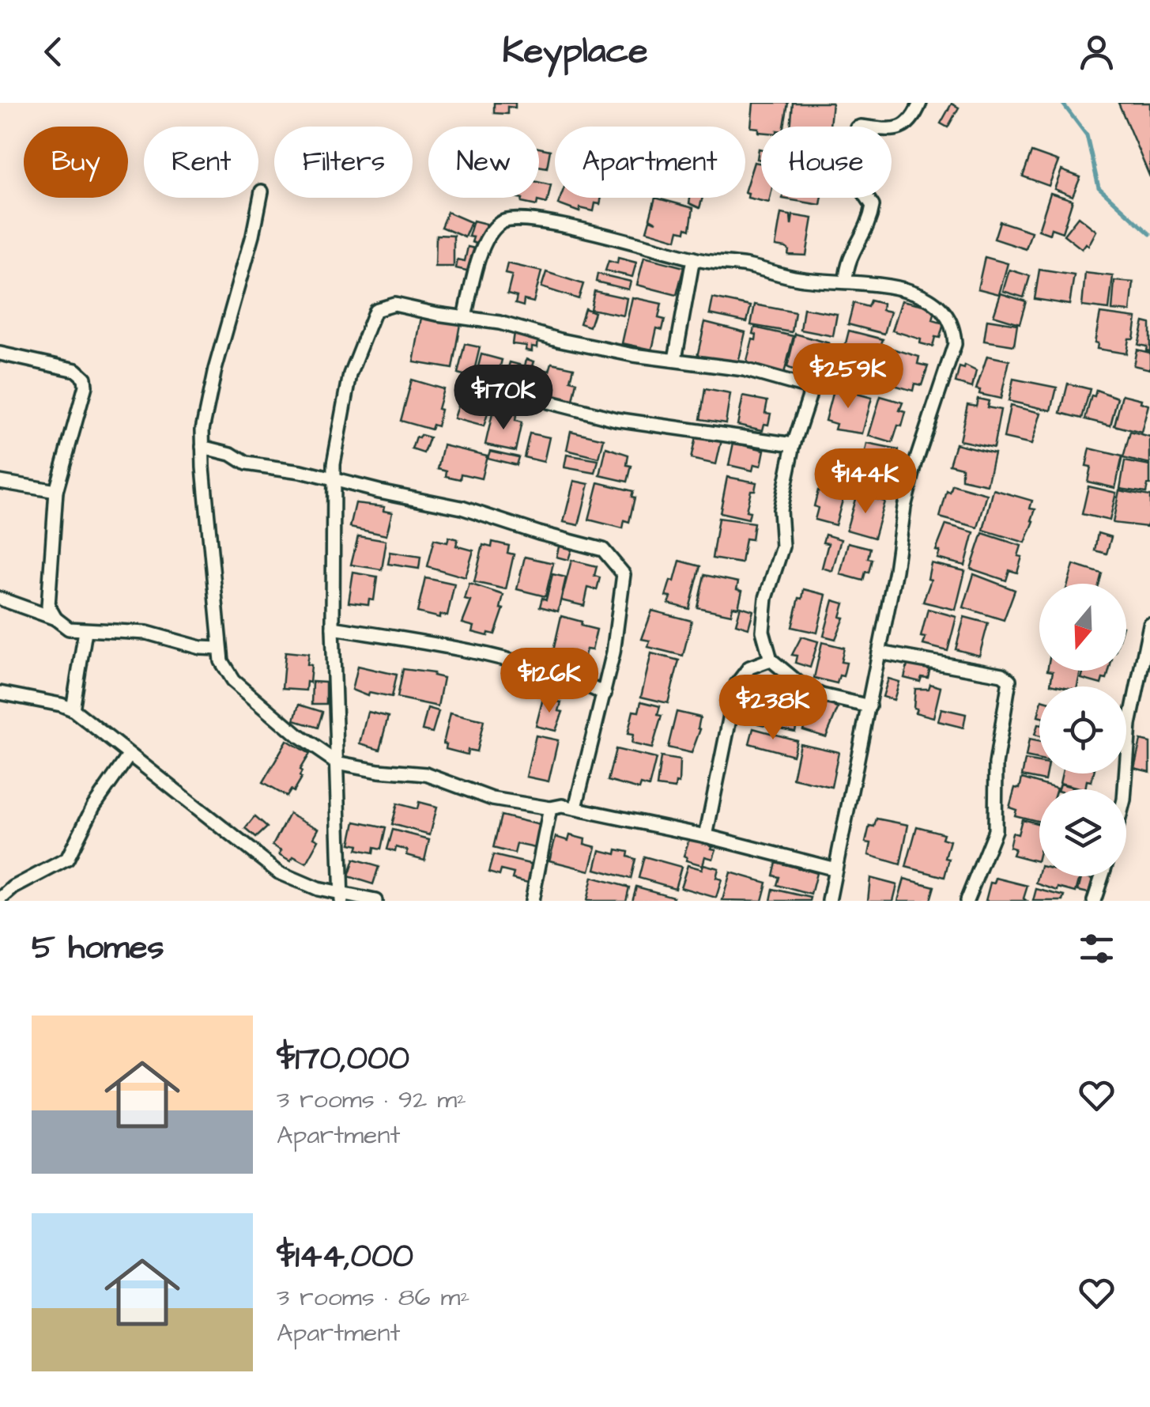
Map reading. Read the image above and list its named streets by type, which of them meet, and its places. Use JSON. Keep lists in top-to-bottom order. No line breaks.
{"north":"bottom","page":{"header":"Keyplace","chip":["Buy","Rent","Filters","New","Apartment","House"],"price":["$259K","$170K","$144K","$126K","$238K"],"heading":"5 homes","list":[{"name":"$170,000","note":"3 rooms · 92 m² · Apartment"},{"name":"$144,000","note":"3 rooms · 86 m² · Apartment"}]}}
